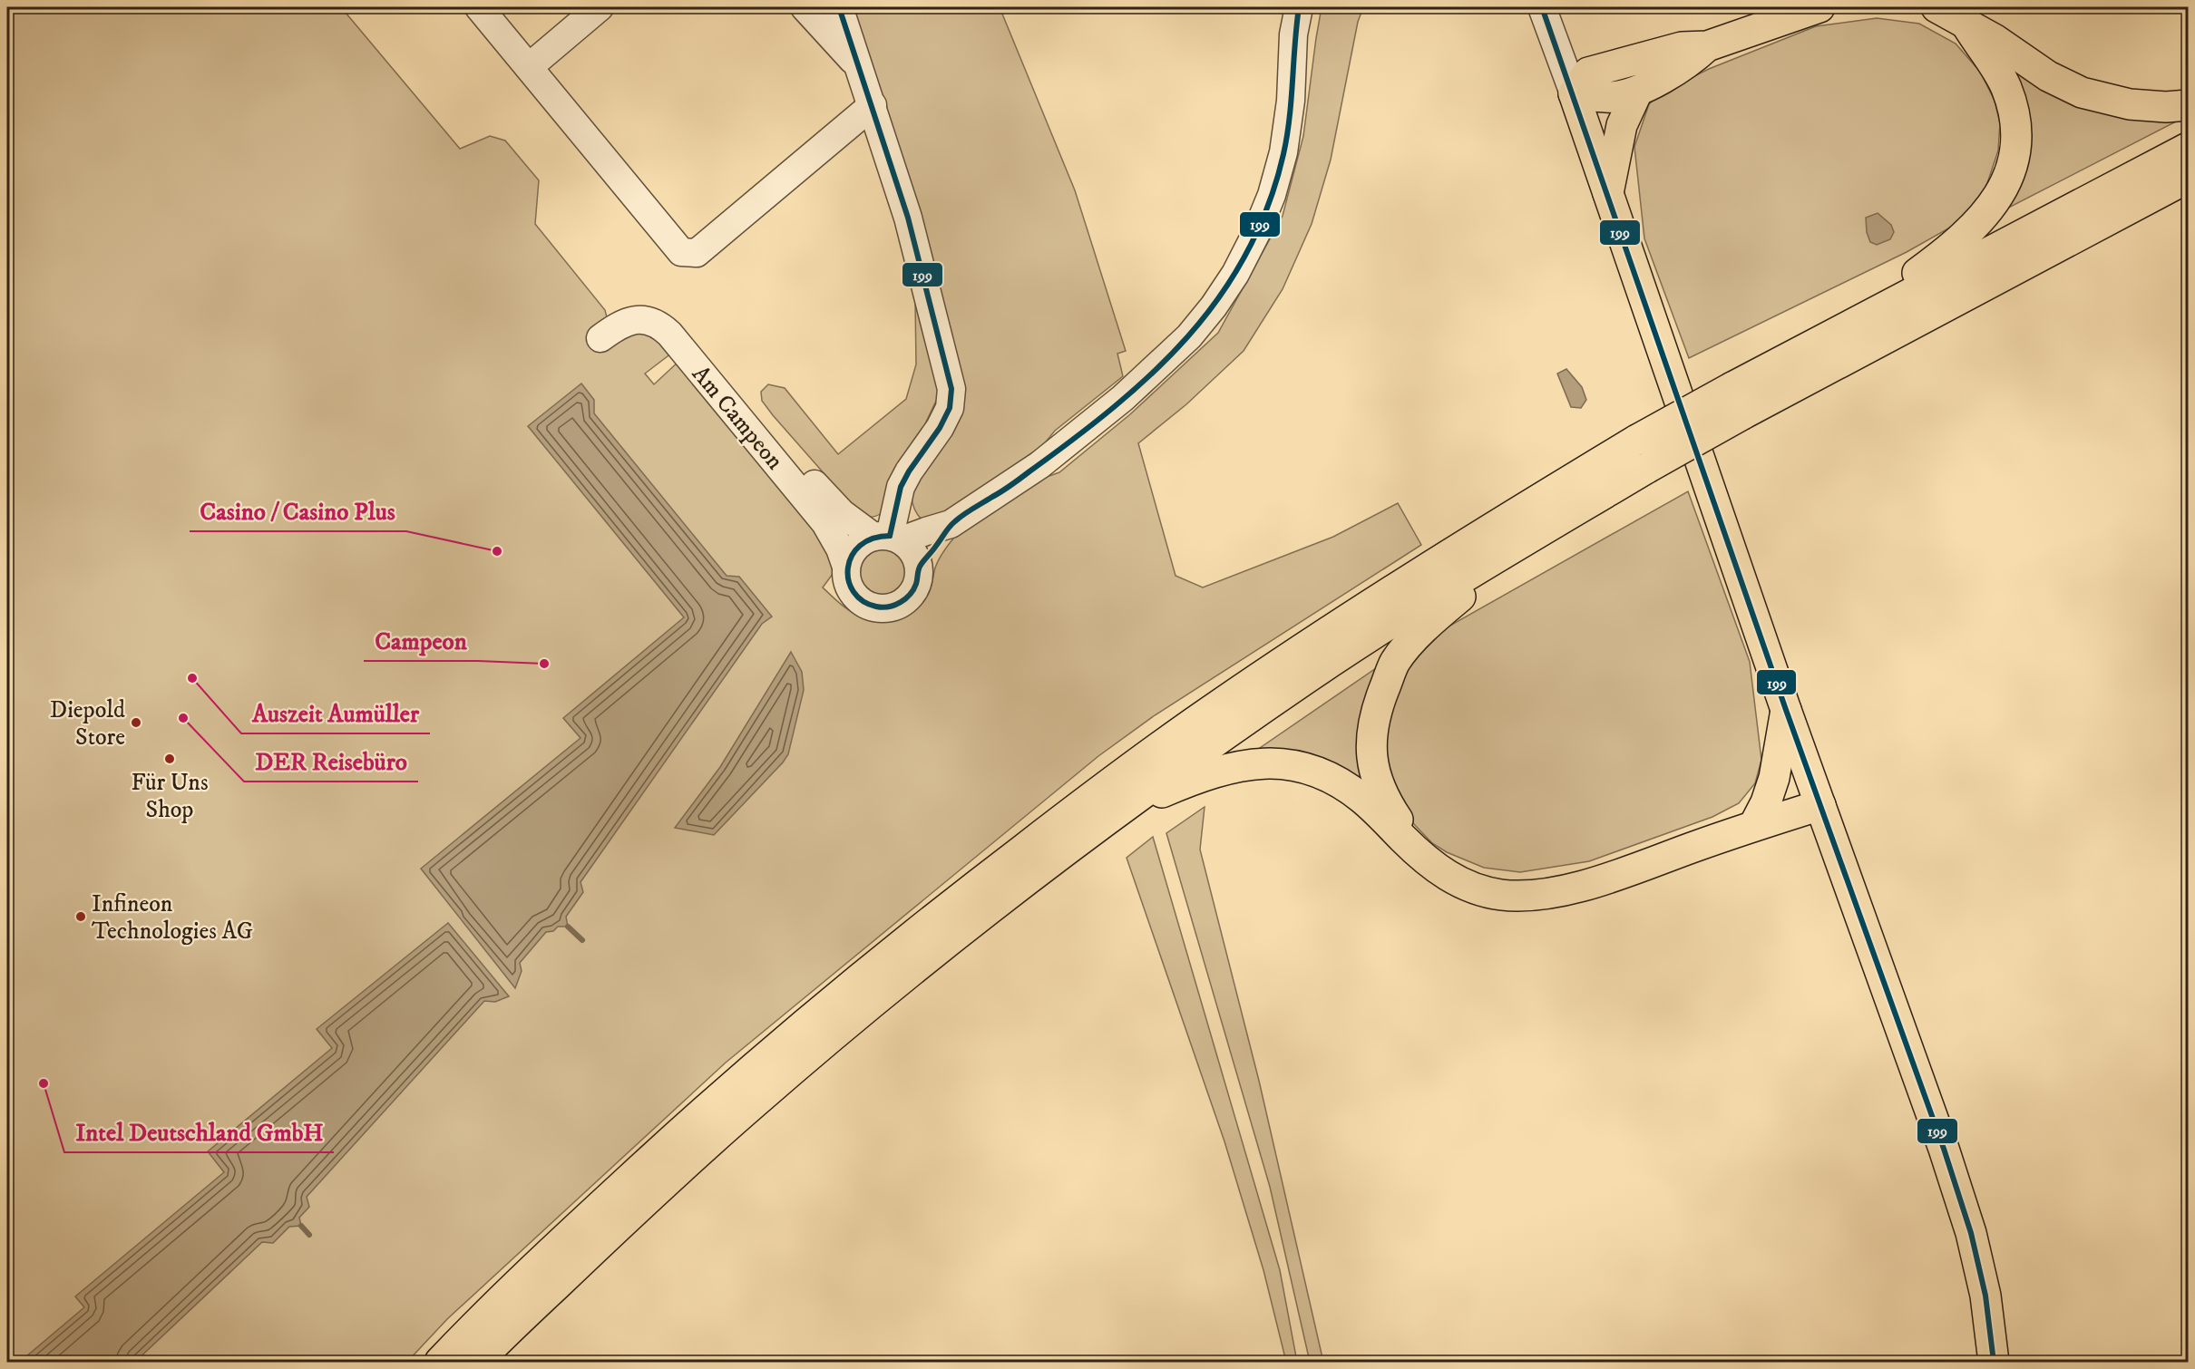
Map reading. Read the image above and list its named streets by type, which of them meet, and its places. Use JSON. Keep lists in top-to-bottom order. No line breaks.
{"streets":{"street":["Am Campeon"]},"places":["Casino / Casino Plus","Campeon","Auszeit Aumüller","DER Reisebüro","Diepold Store","Für Uns Shop","Infineon Technologies AG","Intel Deutschland GmbH"],"lines":["transit line 199"]}
